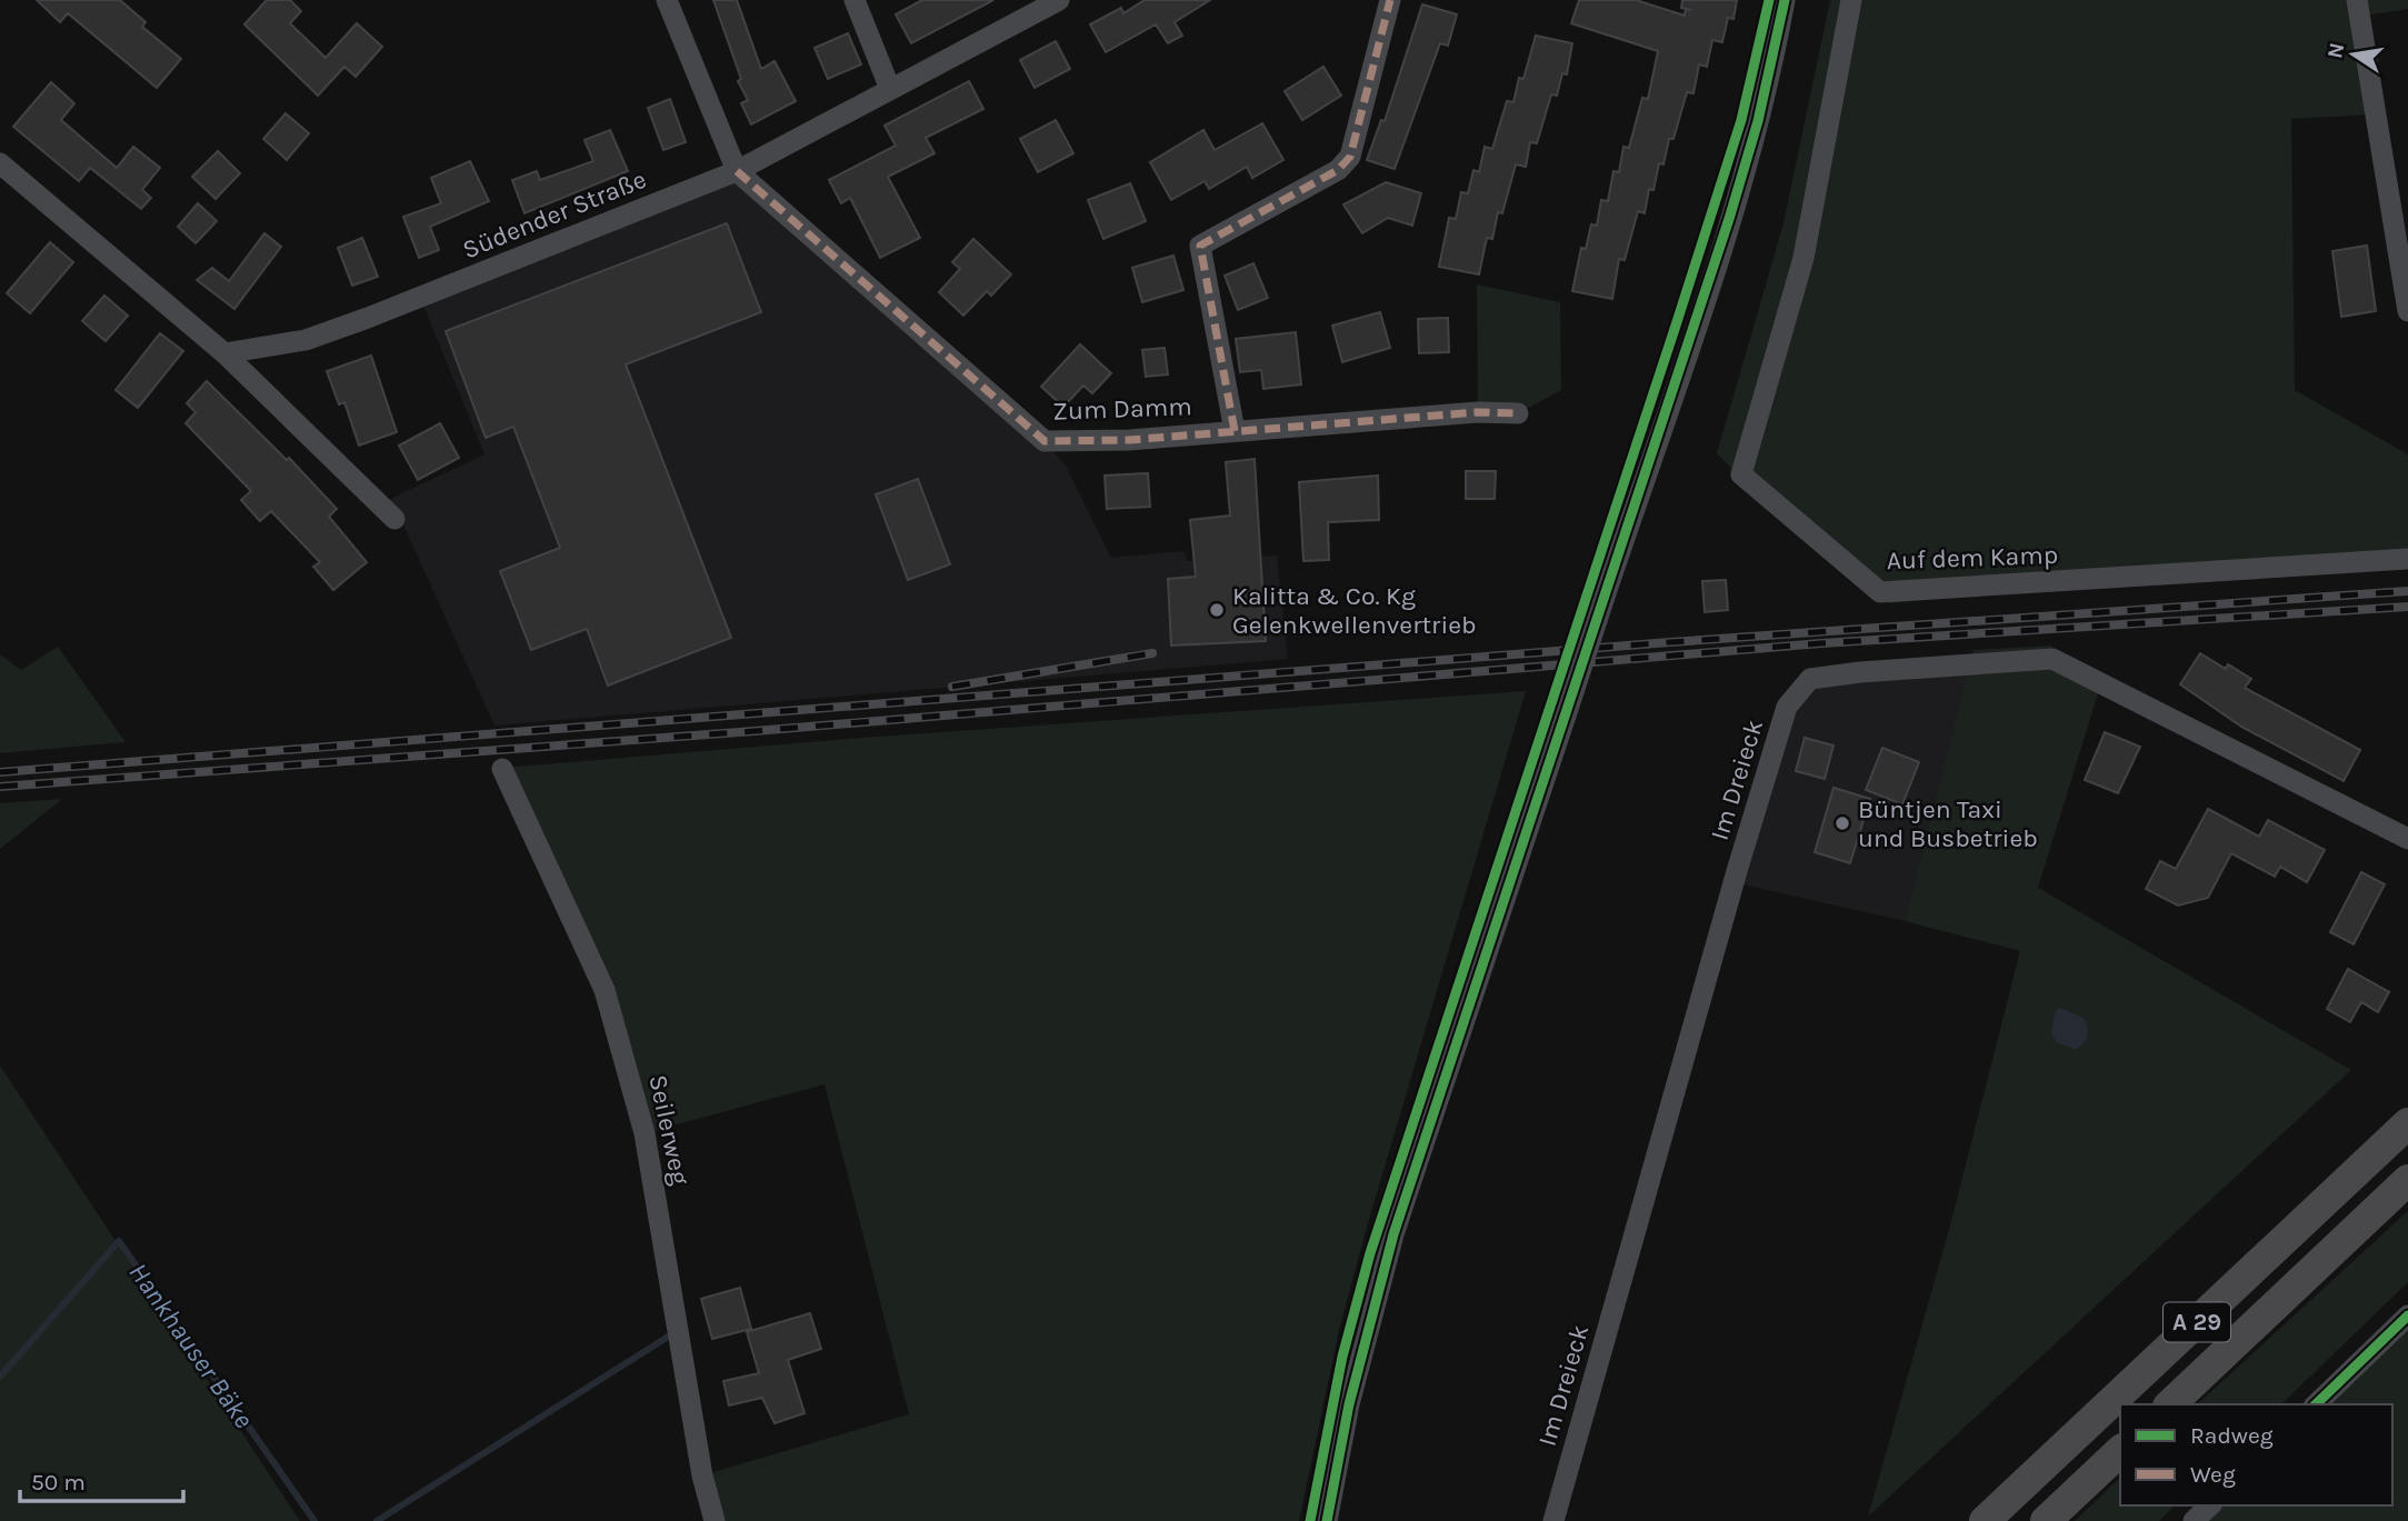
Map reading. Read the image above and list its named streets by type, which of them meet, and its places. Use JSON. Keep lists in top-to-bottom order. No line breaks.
{"streets":{"highway":["A 29"],"street":["Südender Straße","Zum Damm","Auf dem Kamp","Im Dreieck","Seilerweg"]},"crossings":[["Südender Straße","Zum Damm"]],"water":["Hankhauser Bäke"],"places":["Kalitta & Co. Kg Gelenkwellenvertrieb","Büntjen Taxi und Busbetrieb"],"legend":["Radweg","Weg"],"scale_bar":"50 m","north":"left"}
